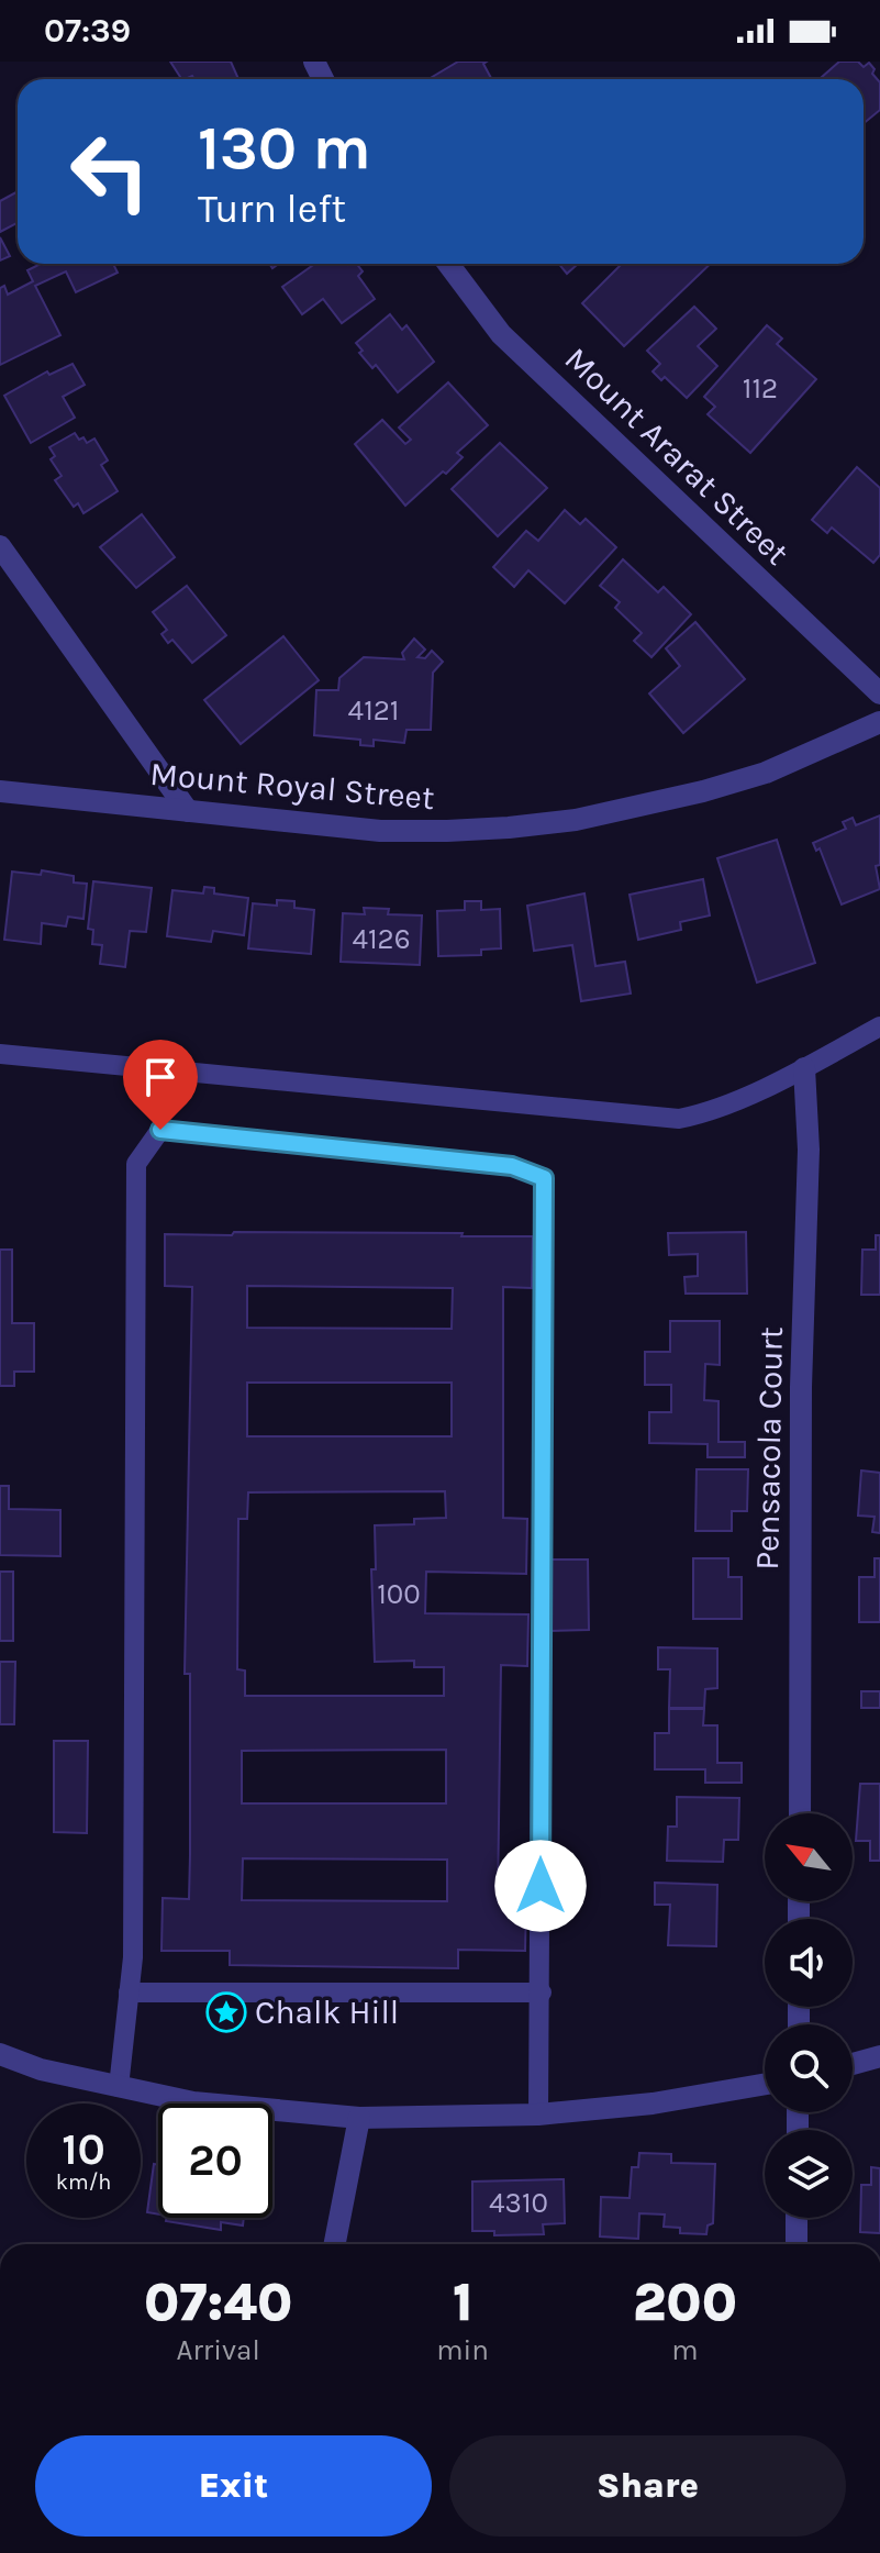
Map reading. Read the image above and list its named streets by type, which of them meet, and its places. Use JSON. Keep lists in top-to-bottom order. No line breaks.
{"streets":{"street":["Mount Ararat Street","Mount Royal Street","Pensacola Court"]},"places":{"place":["Chalk Hill"]},"house_numbers":["112","4121","4126","100","4310"],"north":"top left","page":{"status":"07:39","turn":["130 m","Turn left"],"speed":"10 km/h","limit":"20","eta":["07:40","Arrival","1","min","200","m"],"buttons":["Exit","Share"]}}
